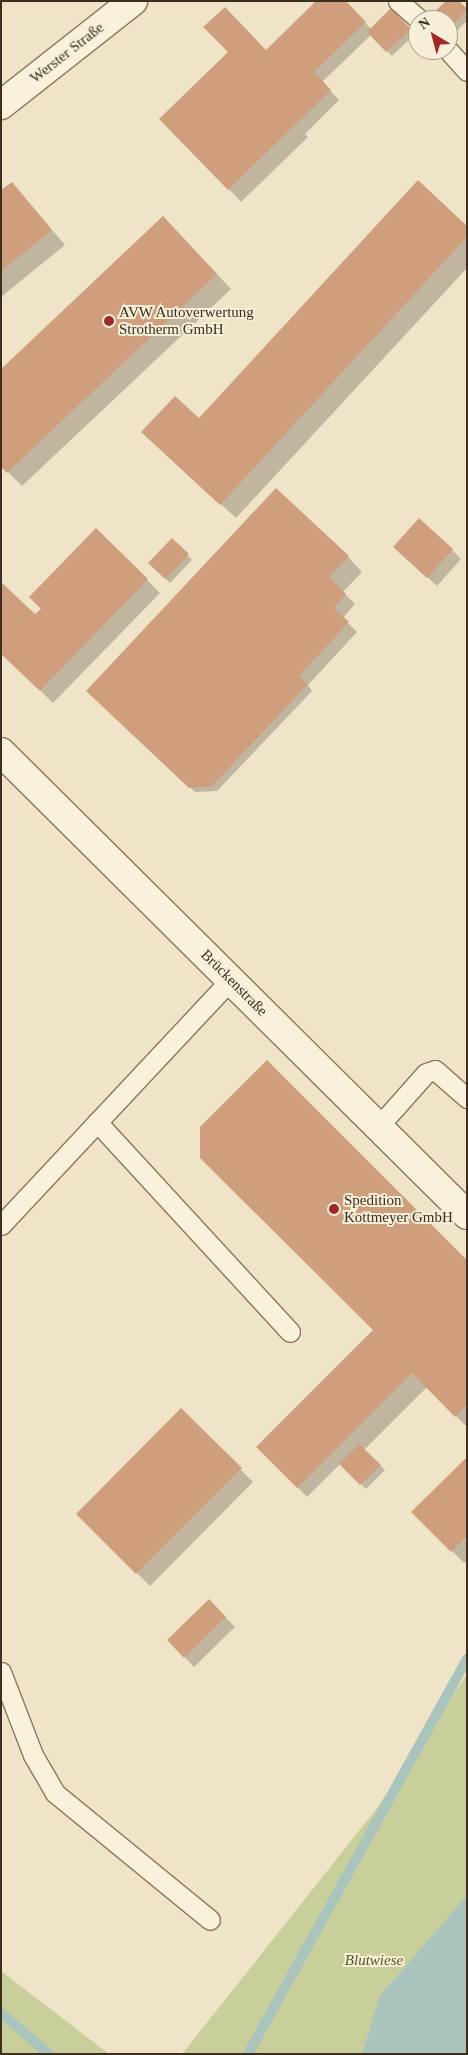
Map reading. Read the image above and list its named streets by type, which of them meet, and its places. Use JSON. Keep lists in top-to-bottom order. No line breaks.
{"streets":{"main road":["Werster Straße","Brückenstraße"]},"parks":["Blutwiese"],"places":["AVW Autoverwertung Strotherm GmbH","Spedition Kottmeyer GmbH"],"north":"top left"}
